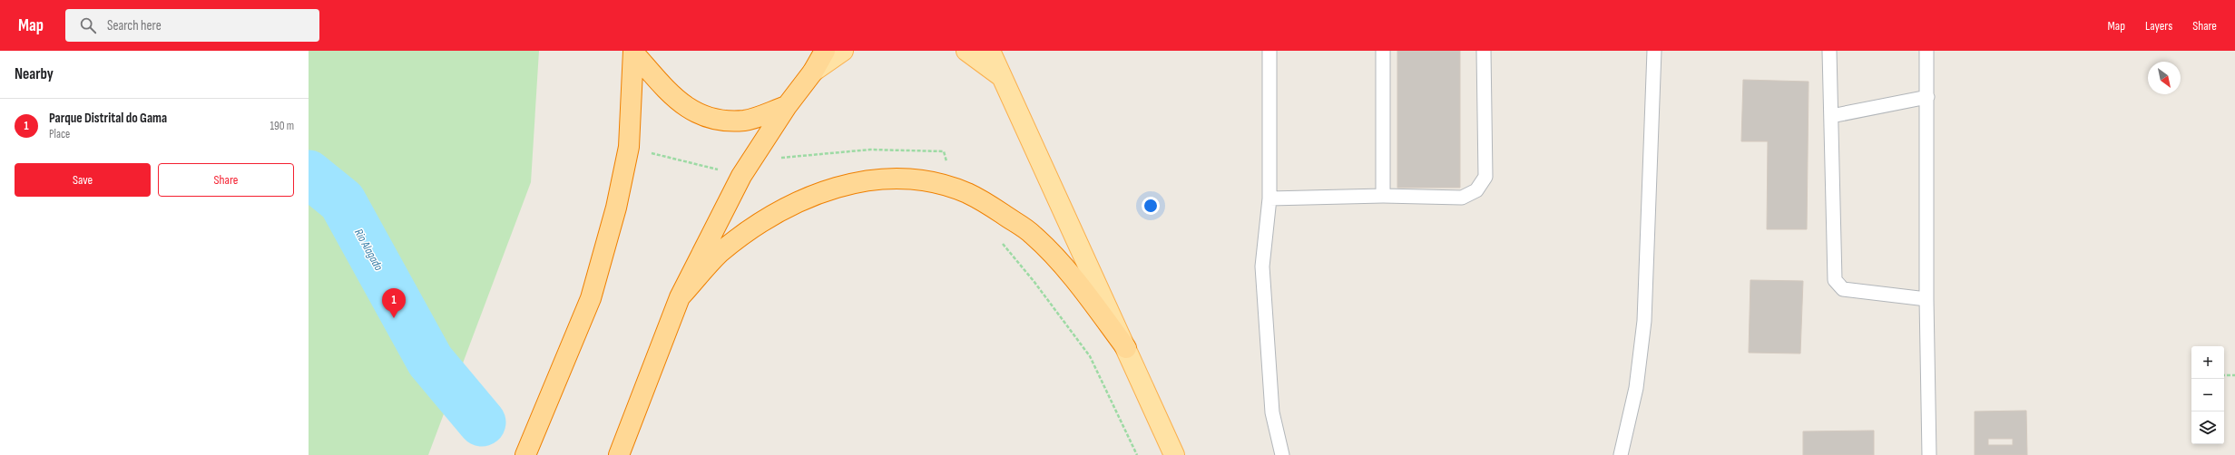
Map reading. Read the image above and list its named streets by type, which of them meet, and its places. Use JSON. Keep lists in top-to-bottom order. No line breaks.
{"water":["Rio Alagado"],"north":"bottom right","page":{"header":"Map","search":"Search here","nav":["Map","Layers","Share"],"heading":"Nearby","list":[{"mark":"1","name":"Parque Distrital do Gama","note":"Place","value":"190 m"}],"buttons":["Save","Share"],"pins":"1","map_buttons":["+","−"]}}
